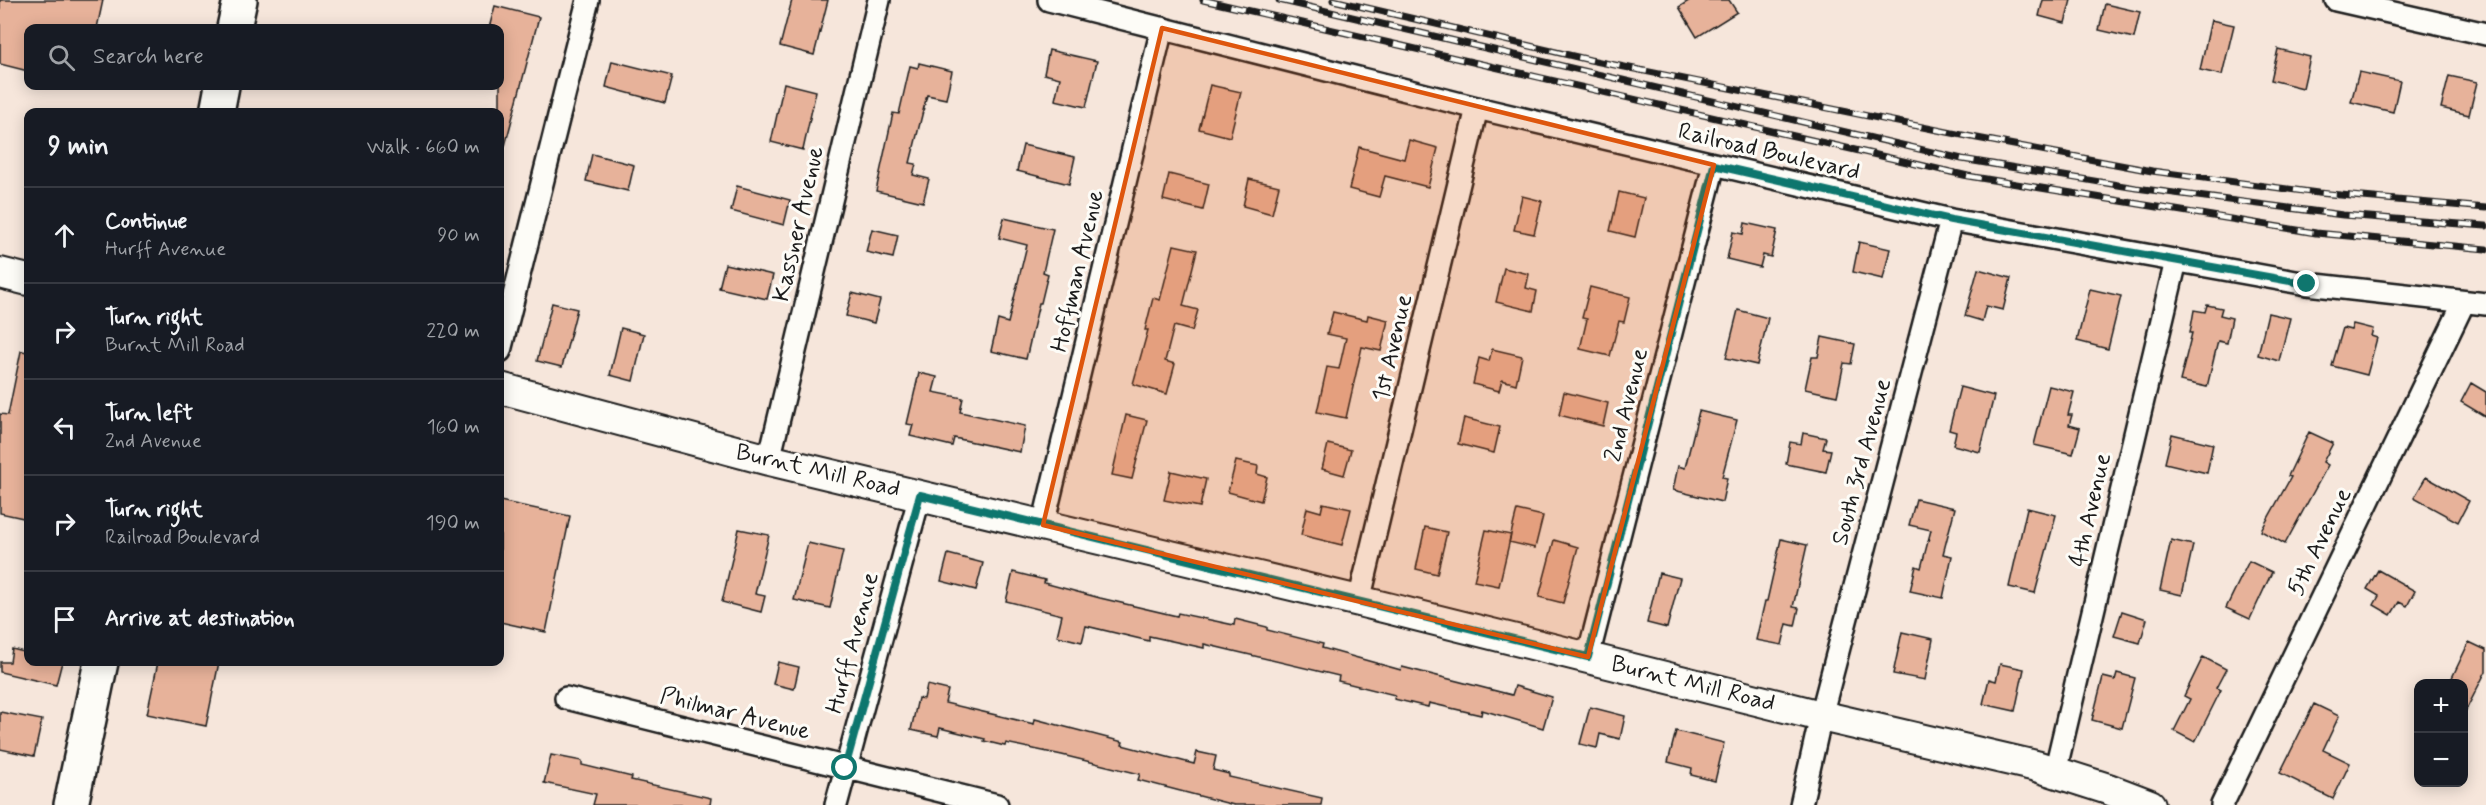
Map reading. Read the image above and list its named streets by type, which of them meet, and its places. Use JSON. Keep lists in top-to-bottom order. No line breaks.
{"streets":{"main road":["Burnt Mill Road"],"street":["Railroad Boulevard","Kassner Avenue","Hoffman Avenue","1st Avenue","2nd Avenue","South 3rd Avenue","4th Avenue","5th Avenue","Hurff Avenue","Philmar Avenue"]},"crossings":[["Railroad Boulevard","Hoffman Avenue"],["Railroad Boulevard","1st Avenue"],["Railroad Boulevard","2nd Avenue"],["Railroad Boulevard","South 3rd Avenue"],["Railroad Boulevard","4th Avenue"],["Railroad Boulevard","5th Avenue"],["Kassner Avenue","Burnt Mill Road"],["Hoffman Avenue","Burnt Mill Road"],["1st Avenue","Burnt Mill Road"],["2nd Avenue","Burnt Mill Road"],["South 3rd Avenue","Burnt Mill Road"],["Burnt Mill Road","4th Avenue"],["Burnt Mill Road","Hurff Avenue"],["Hurff Avenue","Philmar Avenue"]],"page":{"search":"Search here","heading":["9 min","Walk · 660 m"],"list":[["Continue","Hurff Avenue","90 m"],["Turn right","Burnt Mill Road","220 m"],["Turn left","2nd Avenue","160 m"],["Turn right","Railroad Boulevard","190 m"],"Arrive at destination"],"map_buttons":["+","−"]}}
